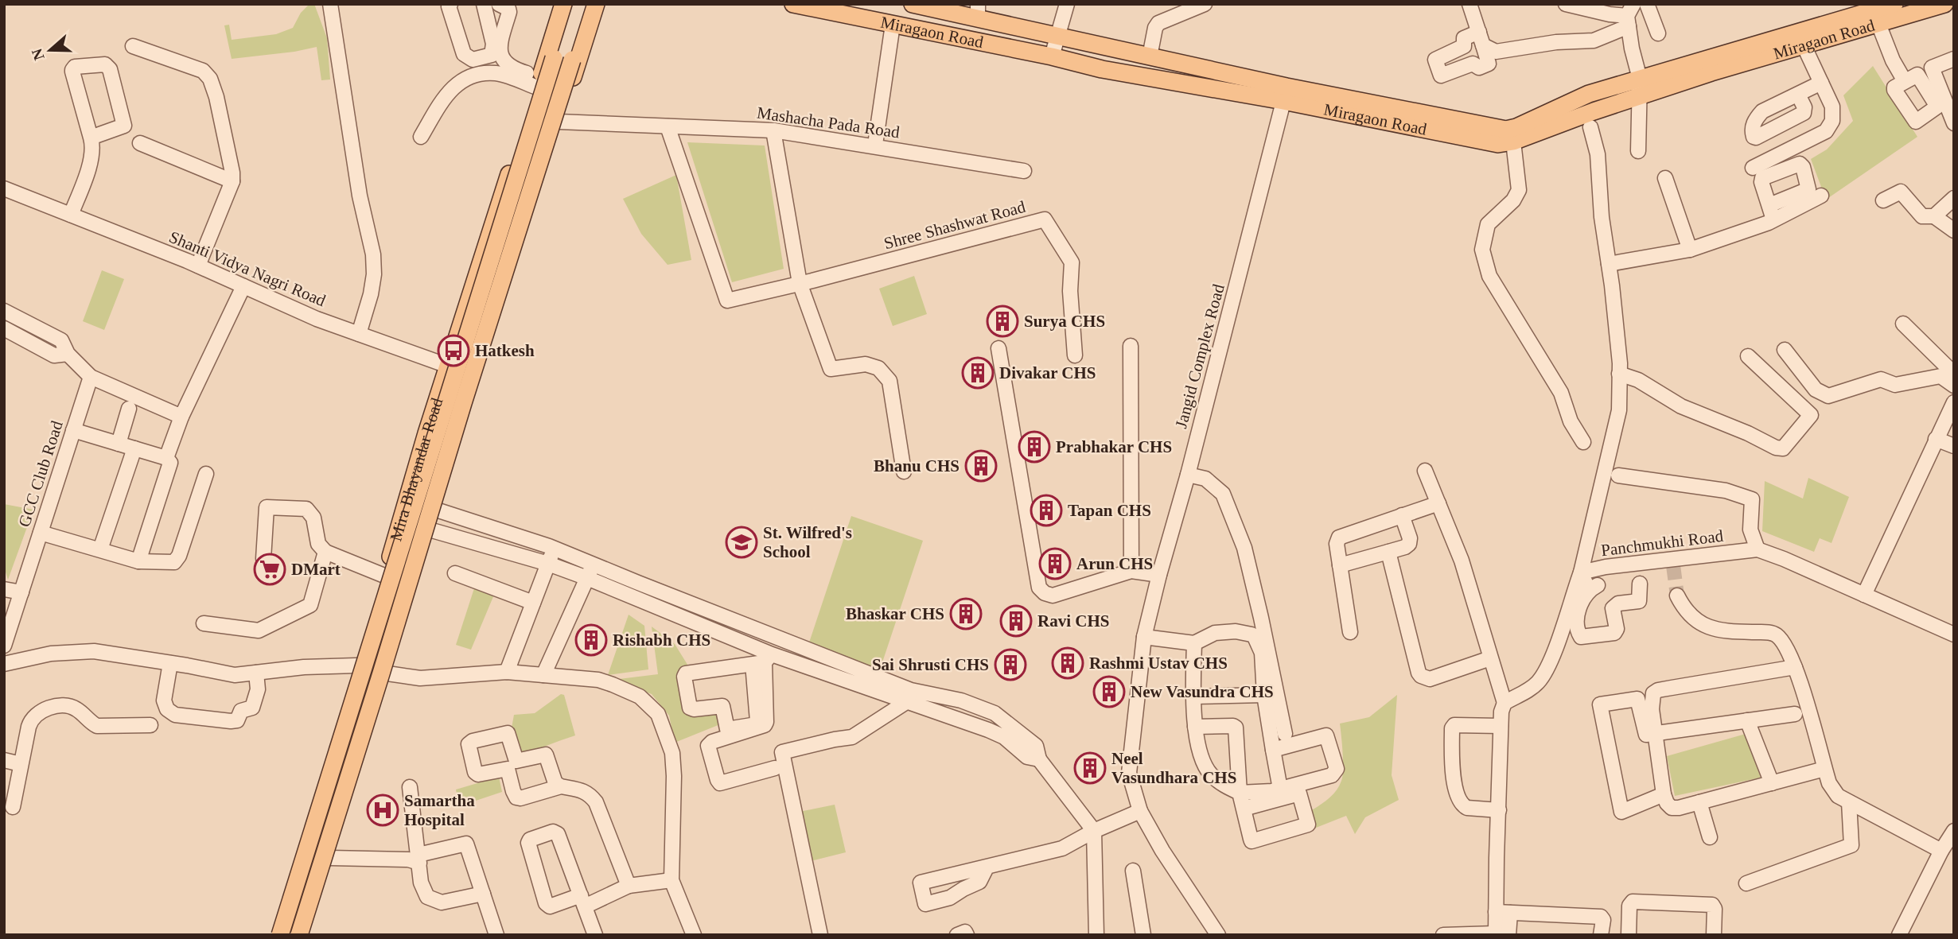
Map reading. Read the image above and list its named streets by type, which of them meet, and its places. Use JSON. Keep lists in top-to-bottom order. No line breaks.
{"streets":{"main road":["Miragaon Road","Mira Bhayandar Road"],"street":["Mashacha Pada Road","Shree Shashwat Road","Shanti Vidya Nagri Road","Jangid Complex Road","GCC Club Road","Panchmukhi Road"]},"crossings":[["Miragaon Road","Jangid Complex Road"],["Mashacha Pada Road","Shree Shashwat Road"],["Mashacha Pada Road","Mira Bhayandar Road"],["Shanti Vidya Nagri Road","Mira Bhayandar Road"]],"places":{"building":["Surya CHS","Divakar CHS","Prabhakar CHS","Bhanu CHS","Tapan CHS","Arun CHS","Bhaskar CHS","Ravi CHS","Rishabh CHS","Rashmi Ustav CHS","Sai Shrusti CHS","New Vasundra CHS","Neel Vasundhara CHS"],"bus stop":["Hatkesh"],"school or university":["St. Wilfred's School"],"supermarket":["DMart"],"hospital":["Samartha Hospital"]},"north":"left"}
